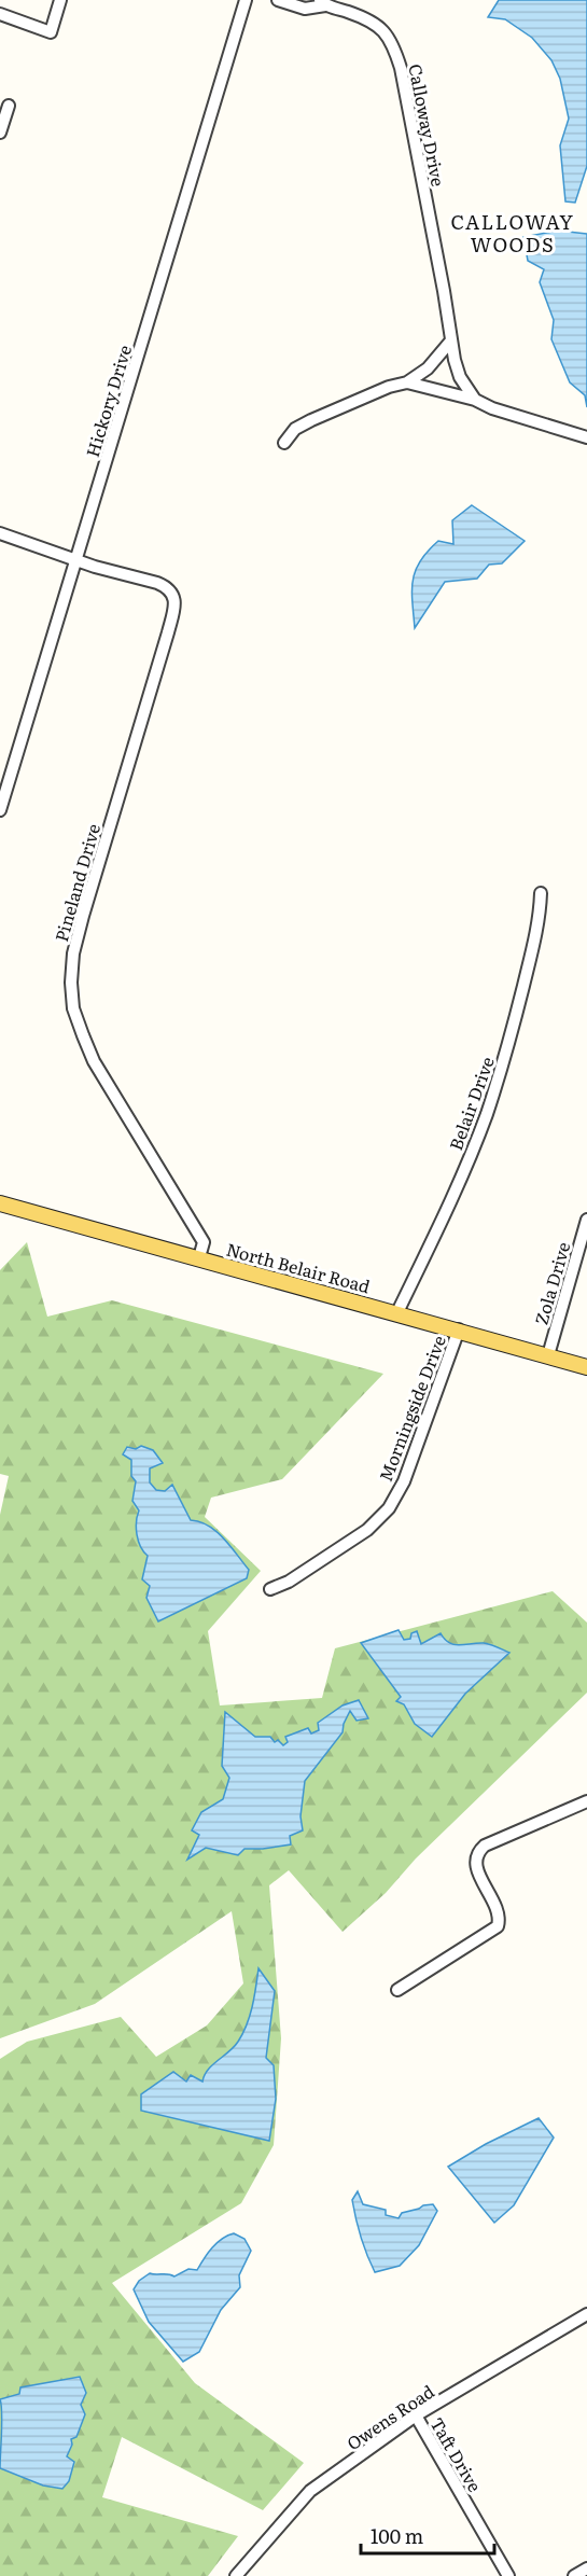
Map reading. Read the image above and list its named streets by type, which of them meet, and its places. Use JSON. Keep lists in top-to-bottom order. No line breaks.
{"streets":{"main road":["North Belair Road"],"street":["Calloway Drive","Hickory Drive","Pineland Drive","Belair Drive","Zola Drive","Morningside Drive","Owens Road","Taft Drive"]},"crossings":[["Hickory Drive","Pineland Drive"],["Pineland Drive","North Belair Road"],["Belair Drive","North Belair Road"],["North Belair Road","Zola Drive"],["North Belair Road","Morningside Drive"],["Owens Road","Taft Drive"]],"districts":["CALLOWAY WOODS"],"scale_bar":"100 m"}
